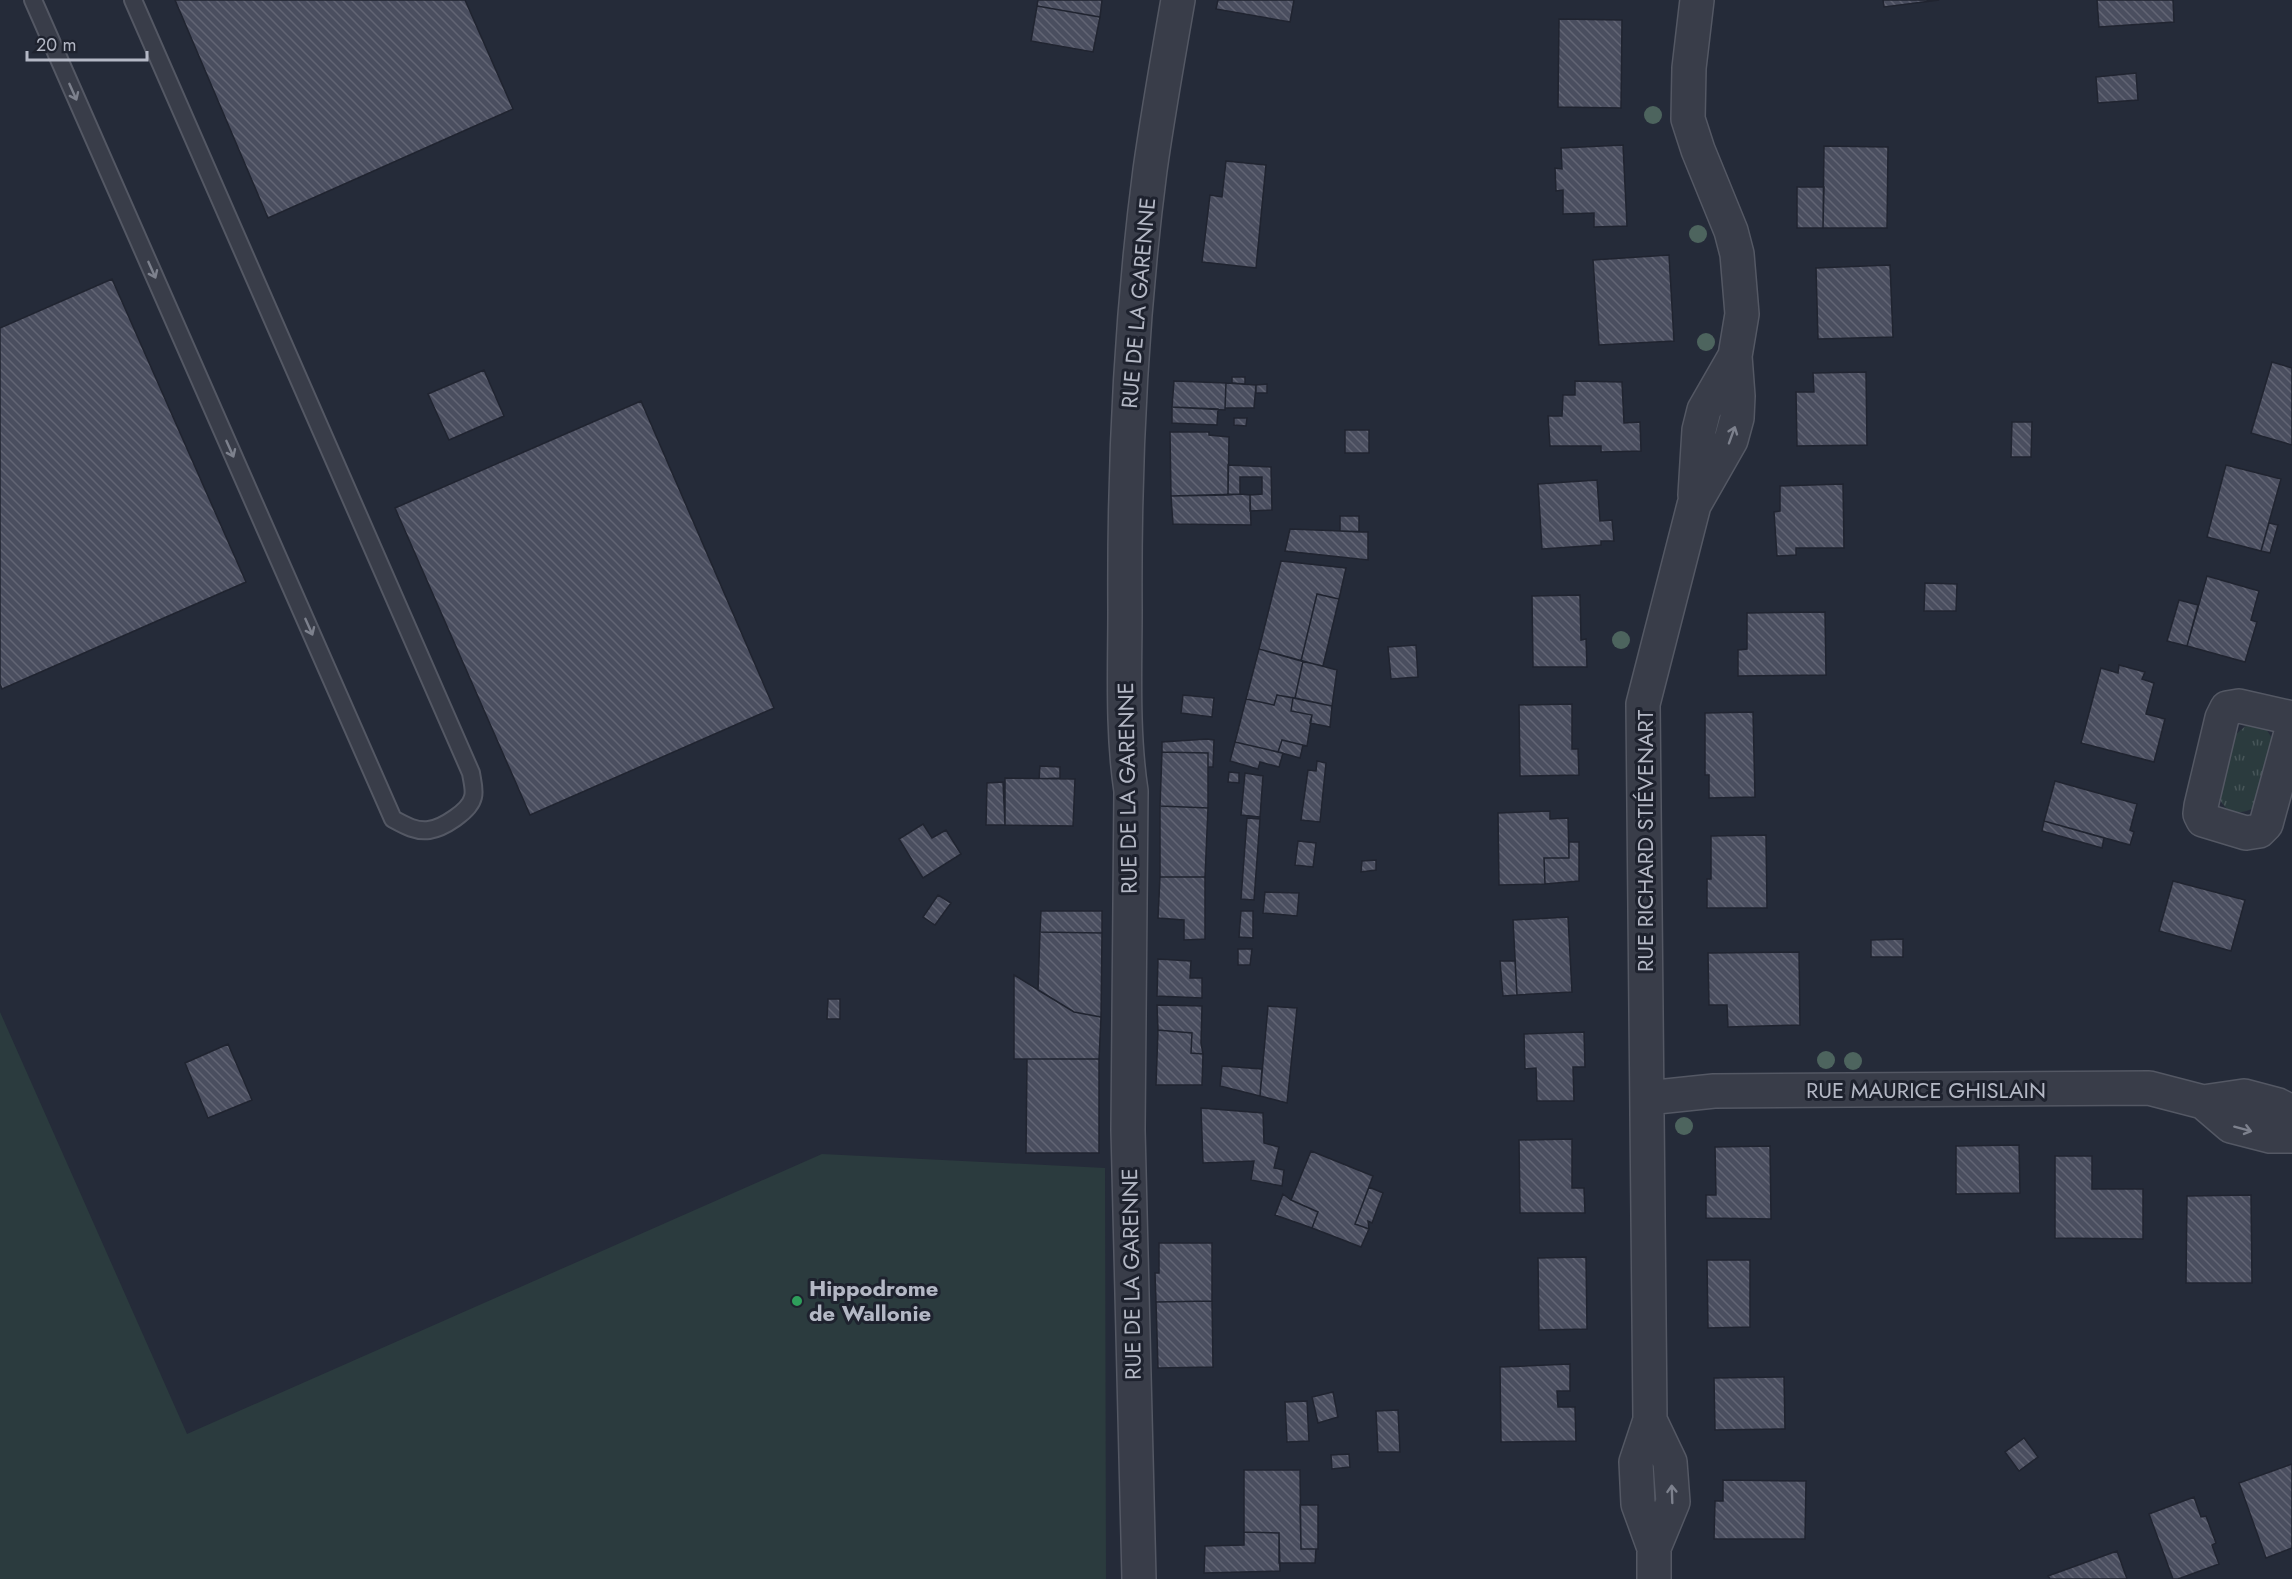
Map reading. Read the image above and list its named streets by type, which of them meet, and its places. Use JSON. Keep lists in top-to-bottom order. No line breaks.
{"streets":{"street":["RUE DE LA GARENNE","RUE RICHARD STIÉVENART","RUE MAURICE GHISLAIN"]},"crossings":[["RUE RICHARD STIÉVENART","RUE MAURICE GHISLAIN"]],"places":["Hippodrome de Wallonie"],"scale_bar":"20 m"}
